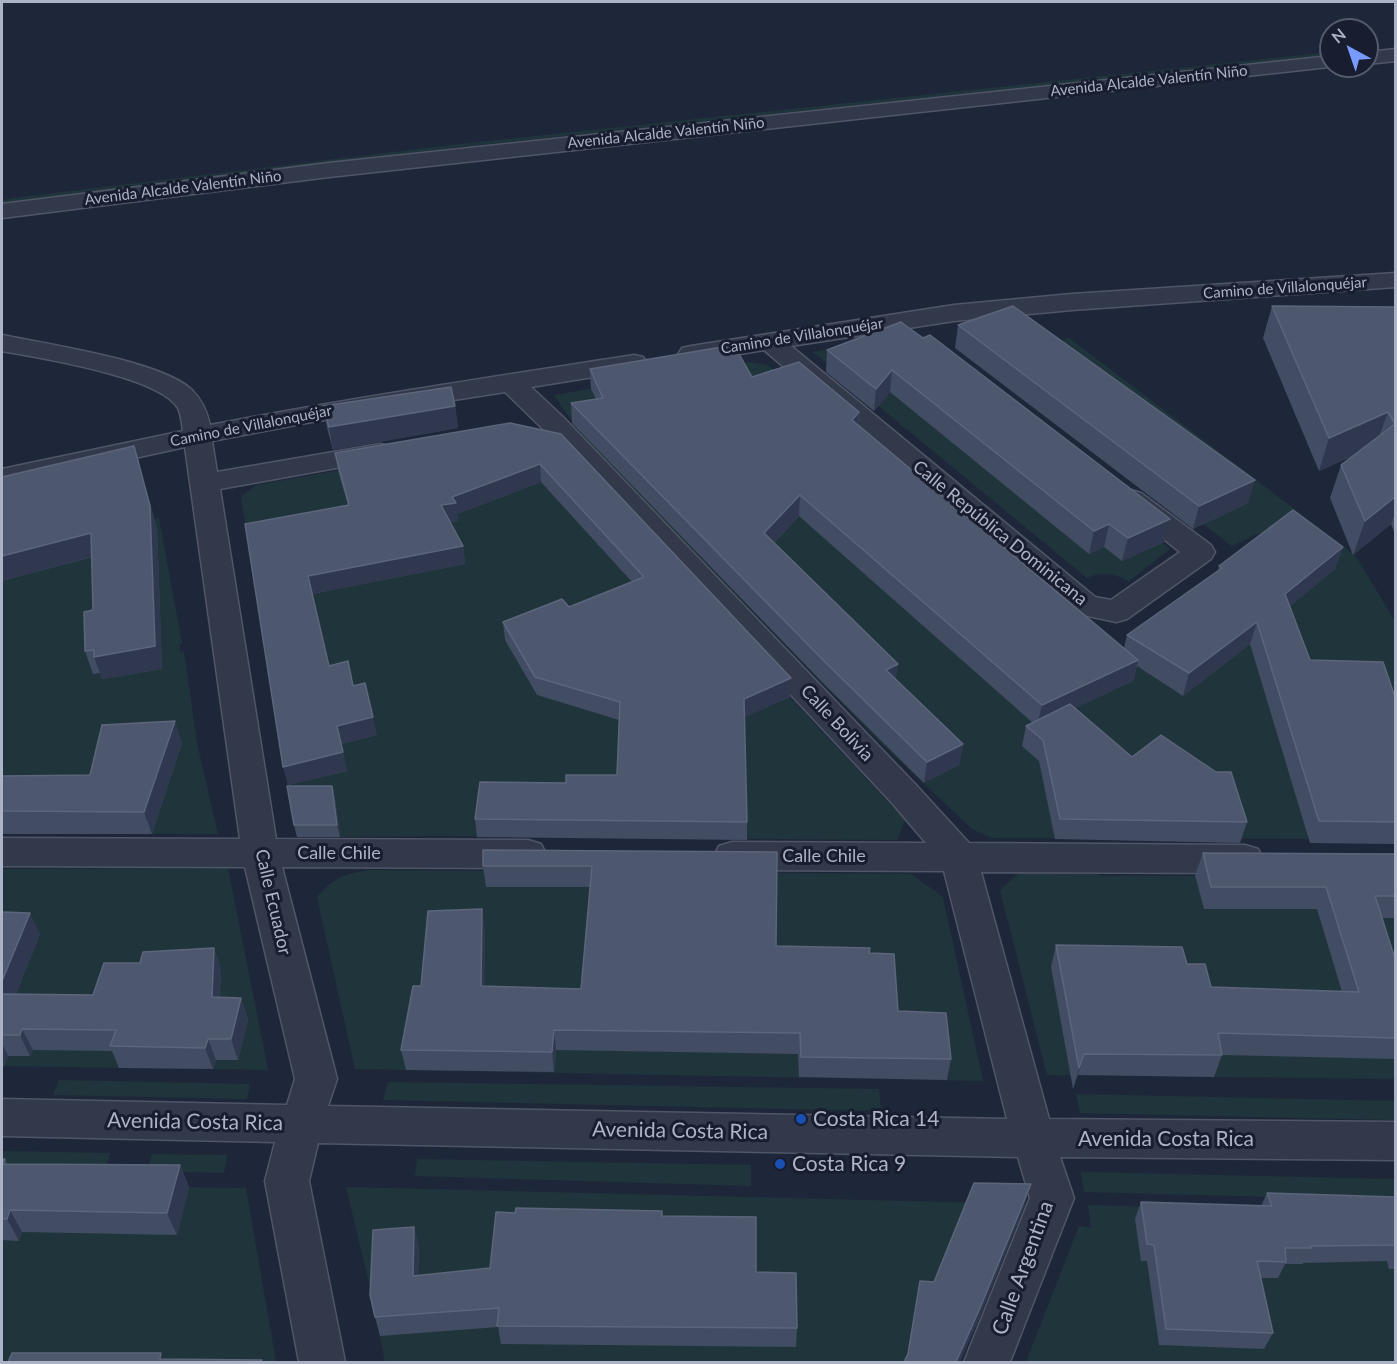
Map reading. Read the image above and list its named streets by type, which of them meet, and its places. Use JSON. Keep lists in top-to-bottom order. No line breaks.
{"streets":{"street":["Avenida Alcalde Valentín Niño","Camino de Villalonquéjar","Calle República Dominicana","Calle Bolivia","Calle Chile","Calle Ecuador","Avenida Costa Rica","Calle Argentina"]},"crossings":[["Camino de Villalonquéjar","Calle República Dominicana"],["Camino de Villalonquéjar","Calle Bolivia"],["Camino de Villalonquéjar","Calle Ecuador"],["Calle Bolivia","Calle Chile"],["Calle Bolivia","Avenida Costa Rica"],["Calle Bolivia","Calle Argentina"],["Calle Chile","Calle Ecuador"],["Calle Ecuador","Avenida Costa Rica"],["Avenida Costa Rica","Calle Argentina"]],"places":["Costa Rica 14","Costa Rica 9"],"north":"top left"}
